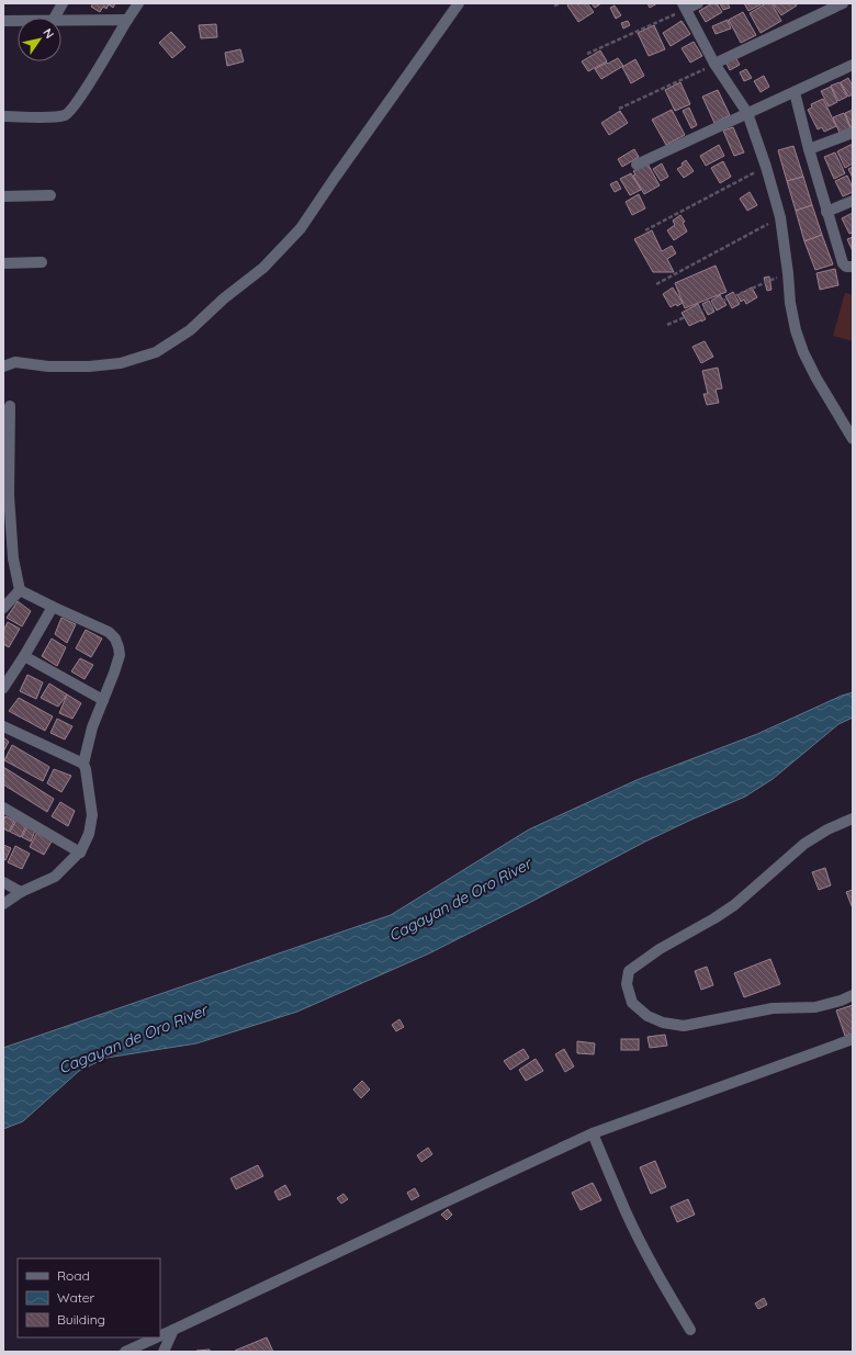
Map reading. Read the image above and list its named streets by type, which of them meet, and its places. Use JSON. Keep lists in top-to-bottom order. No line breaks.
{"water":["Cagayan de Oro River"],"legend":["Road","Water","Building"],"north":"top right"}
